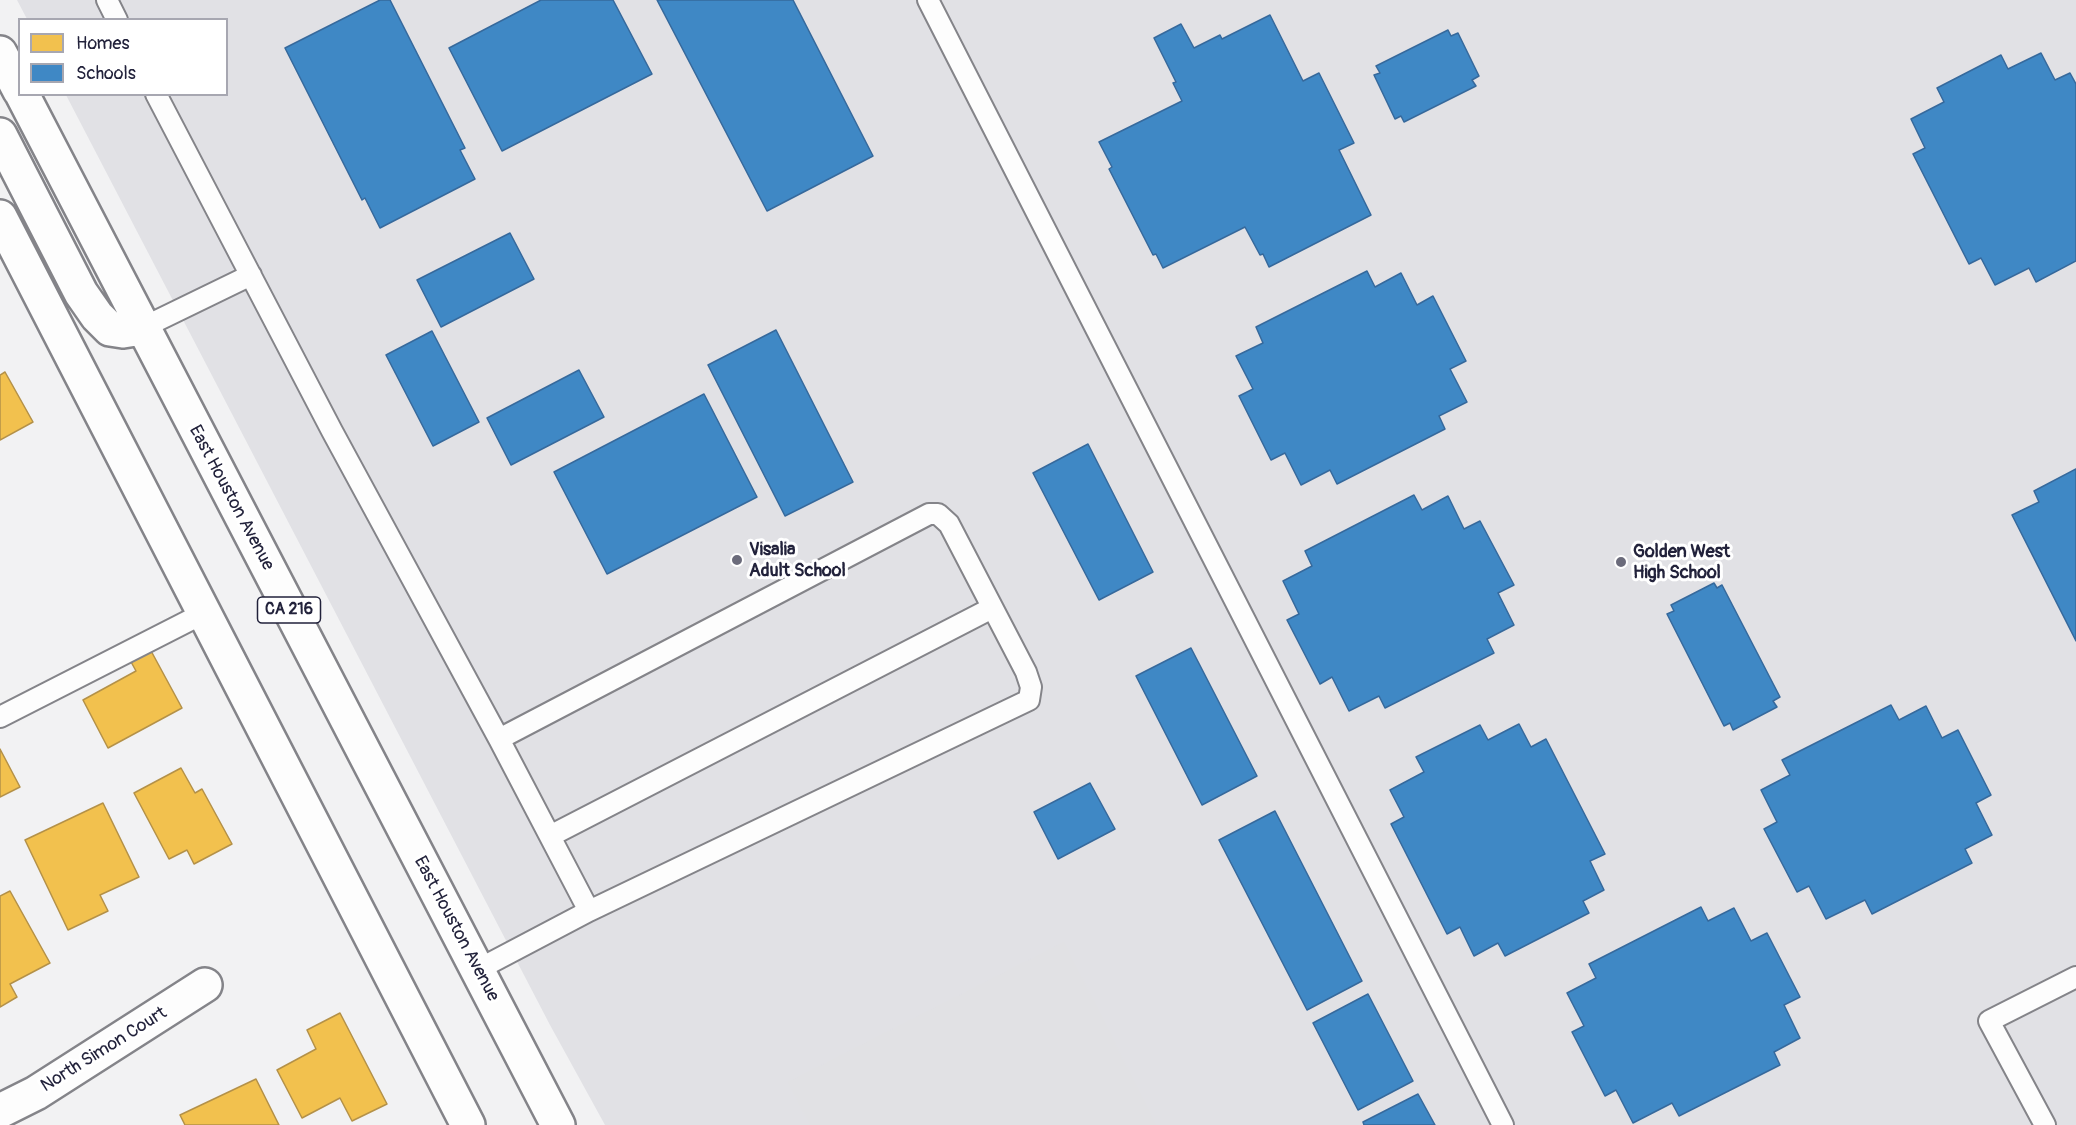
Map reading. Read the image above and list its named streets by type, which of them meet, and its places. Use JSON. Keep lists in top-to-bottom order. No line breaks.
{"streets":{"main road":["East Houston Avenue","CA 216","North Simon Court"]},"places":["Visalia Adult School","Golden West High School"],"legend":["Homes","Schools"]}
